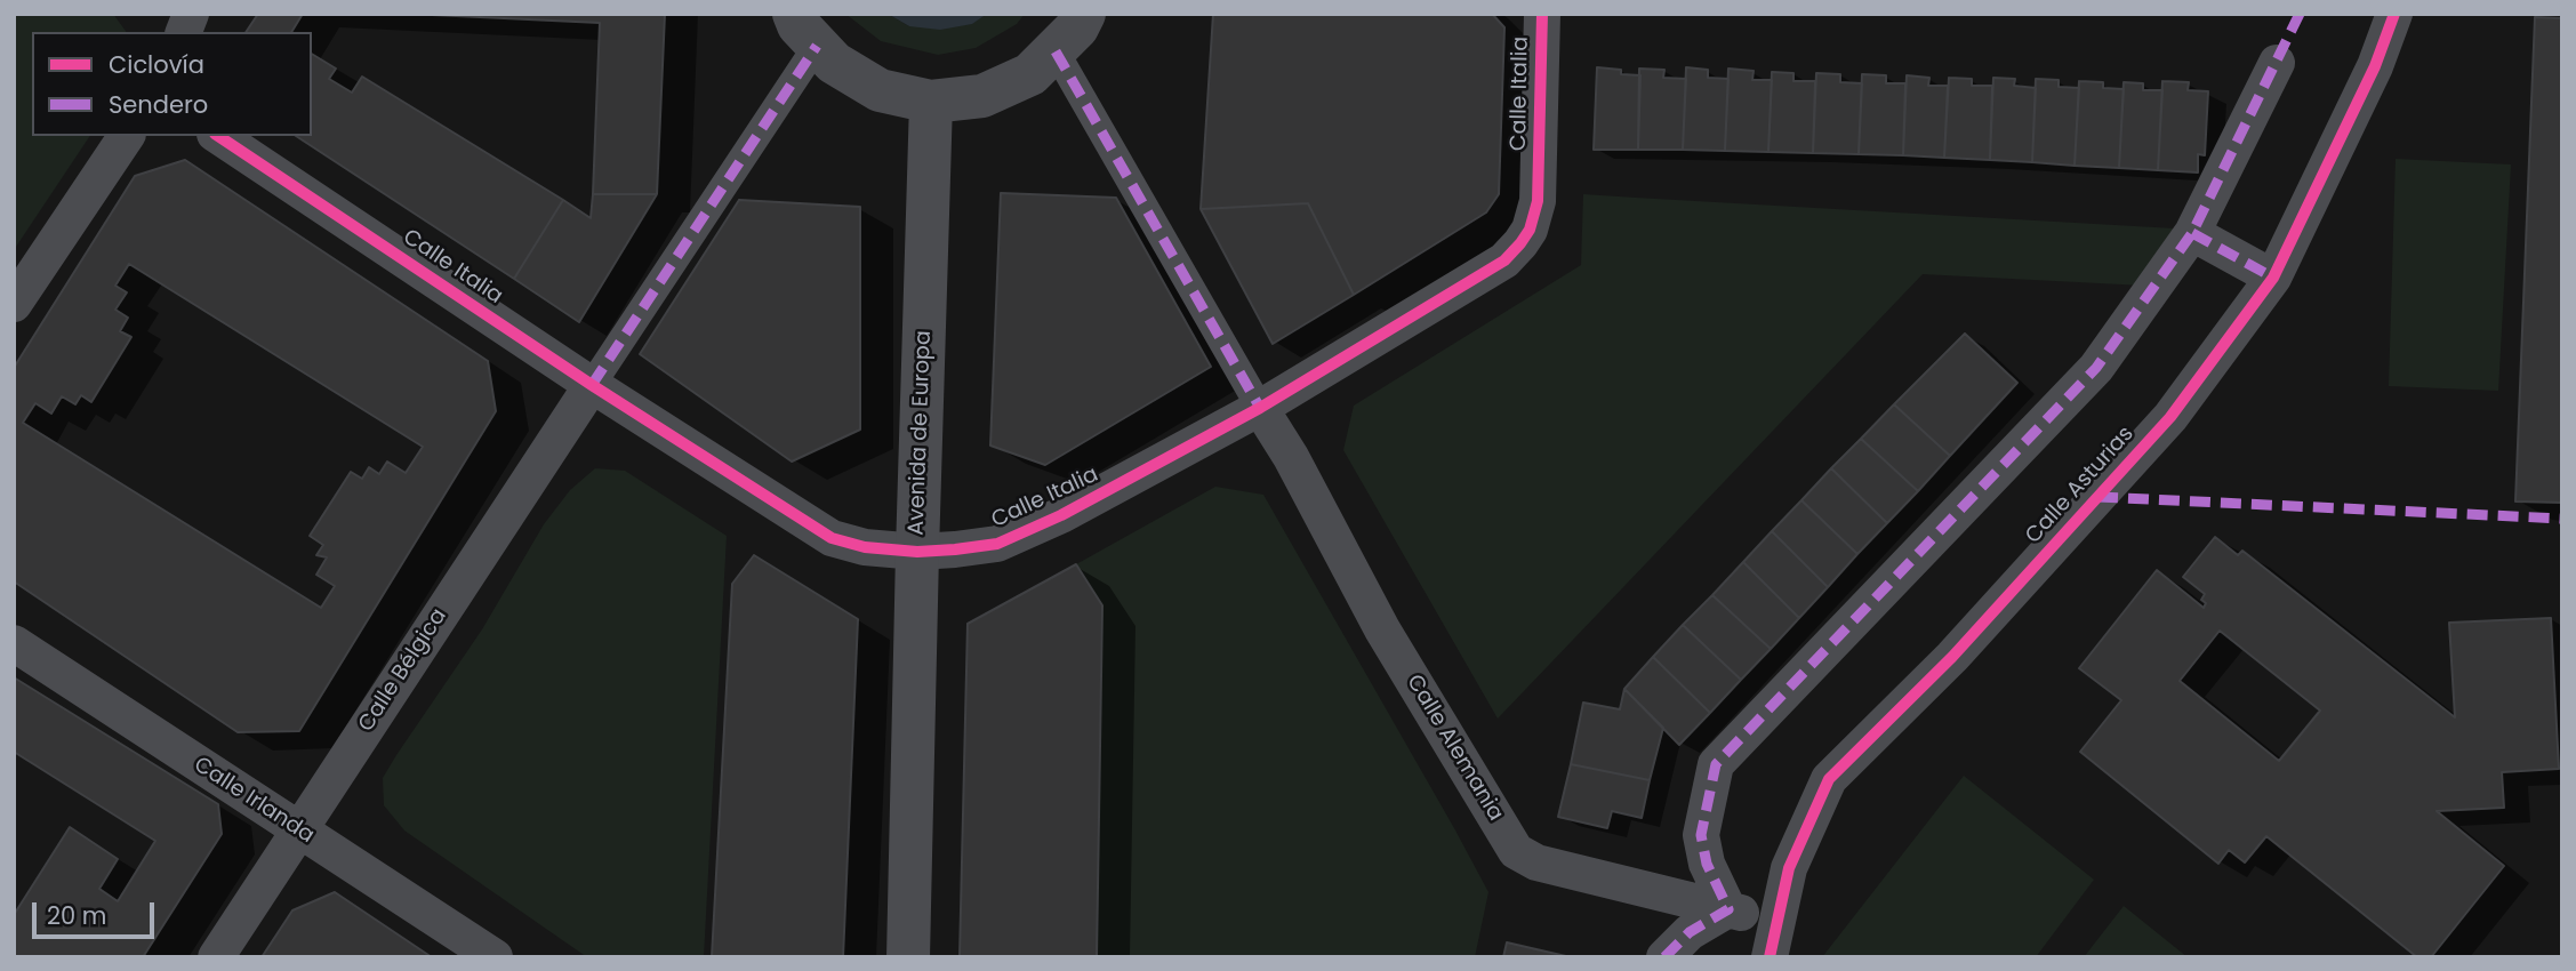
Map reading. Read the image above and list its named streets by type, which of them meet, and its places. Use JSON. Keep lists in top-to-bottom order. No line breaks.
{"streets":{"street":["Calle Italia","Avenida de Europa","Calle Asturias","Calle Bélgica","Calle Alemania","Calle Irlanda"]},"crossings":[["Calle Italia","Avenida de Europa"],["Calle Italia","Calle Bélgica"],["Calle Italia","Calle Alemania"],["Calle Asturias","Calle Alemania"],["Calle Bélgica","Calle Irlanda"]],"legend":["Ciclovía","Sendero"],"scale_bar":"20 m"}
